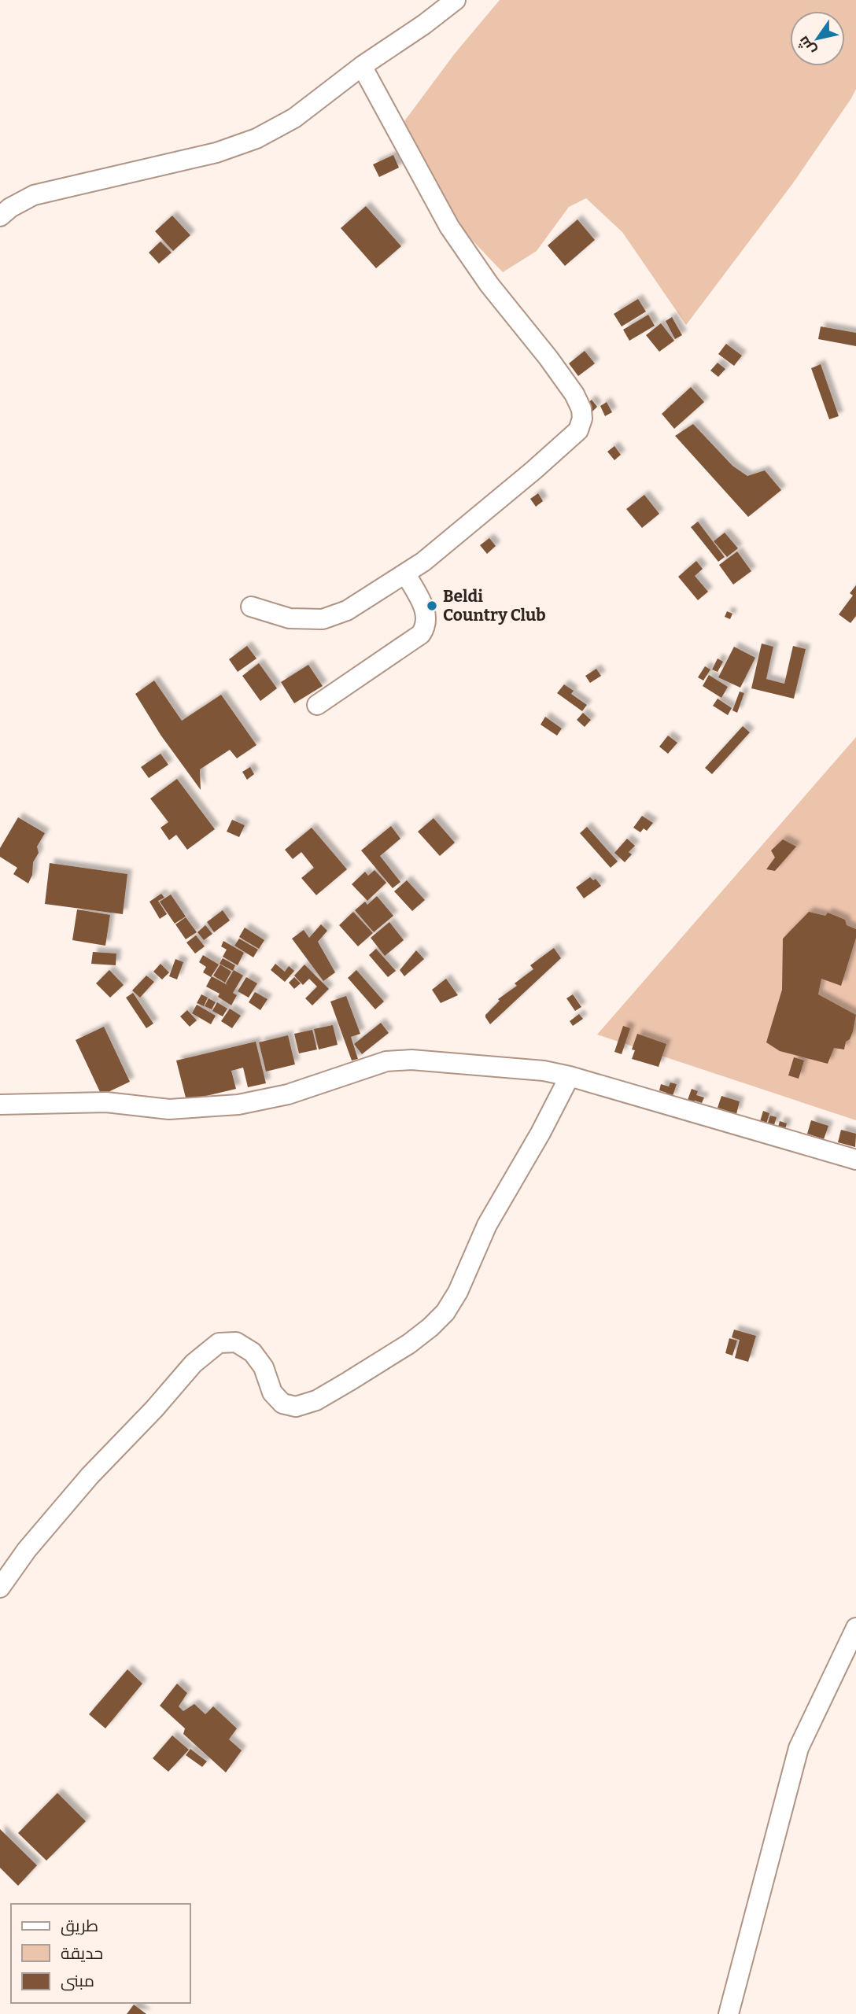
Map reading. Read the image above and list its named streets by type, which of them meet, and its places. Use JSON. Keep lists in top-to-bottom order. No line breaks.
{"places":["Beldi Country Club"],"legend":["طريق","حديقة","مبنى"],"north":"bottom left"}
